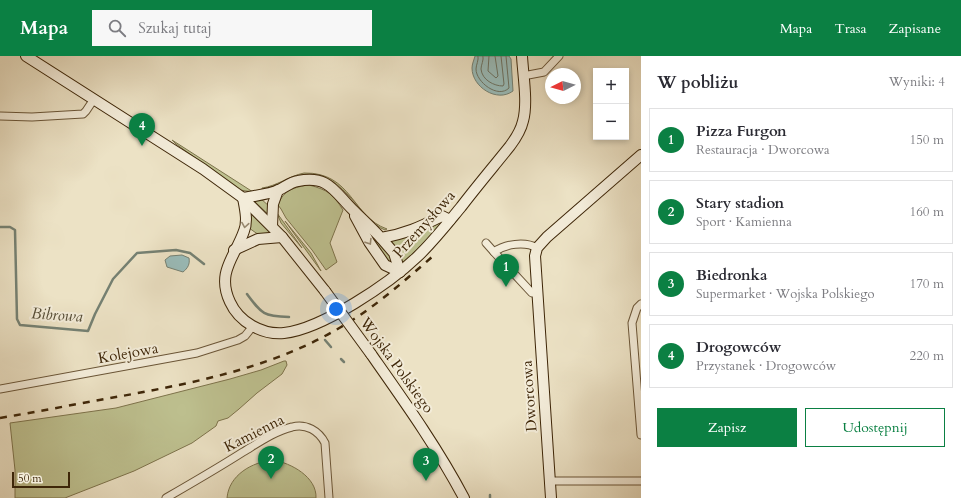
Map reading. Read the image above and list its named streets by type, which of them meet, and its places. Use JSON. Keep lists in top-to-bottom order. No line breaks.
{"streets":{"main road":["Przemysłowa","Wojska Polskiego","Dworcowa"],"street":["Kolejowa","Kamienna"]},"crossings":[["Przemysłowa","Kolejowa"],["Przemysłowa","Wojska Polskiego"]],"water":["Bibrowa"],"scale_bar":"50 m","north":"left","page":{"header":"Mapa","search":"Szukaj tutaj","nav":["Mapa","Trasa","Zapisane"],"heading":["W pobliżu","Wyniki: 4"],"map_buttons":["+","−"],"list":[{"mark":"1","name":"Pizza Furgon","note":"Restauracja · Dworcowa","value":"150 m"},{"mark":"2","name":"Stary stadion","note":"Sport · Kamienna","value":"160 m"},{"mark":"3","name":"Biedronka","note":"Supermarket · Wojska Polskiego","value":"170 m"},{"mark":"4","name":"Drogowców","note":"Przystanek · Drogowców","value":"220 m"}],"pins":["4","1","2","3"],"buttons":["Zapisz","Udostępnij"],"scale":"50 m"}}
